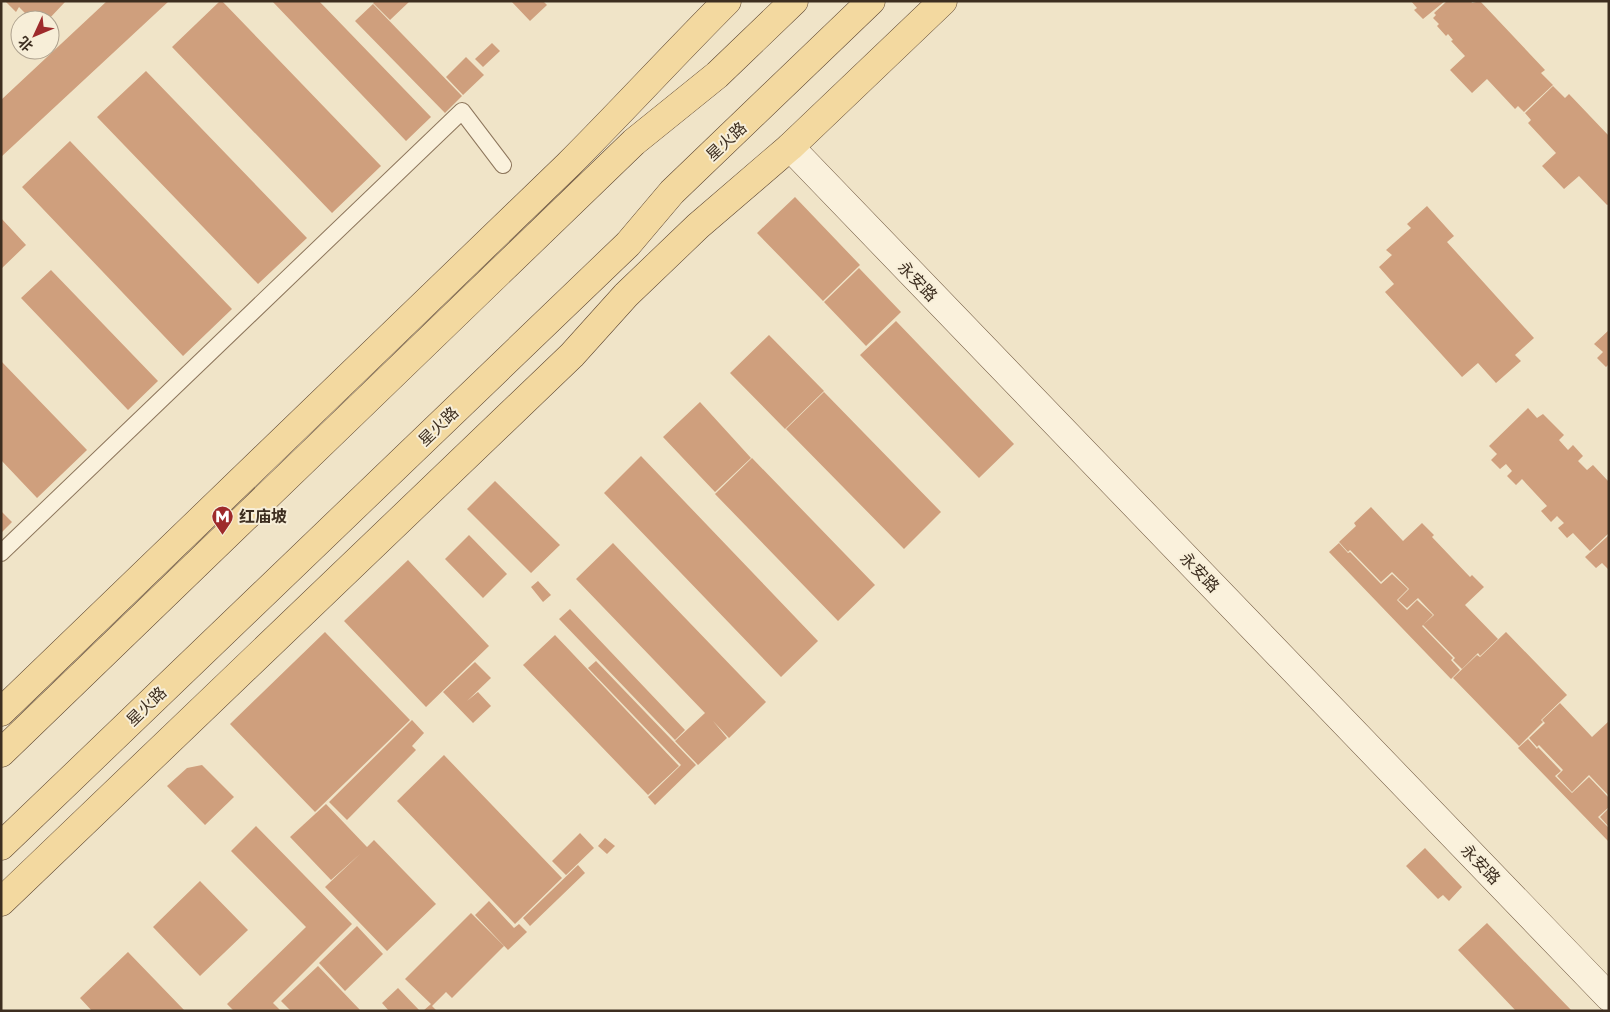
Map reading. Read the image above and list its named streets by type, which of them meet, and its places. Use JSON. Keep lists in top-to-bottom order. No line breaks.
{"streets":{"main road":["星火路"],"street":["永安路"]},"places":{"metro station":["红庙坡"]},"north":"bottom left"}
